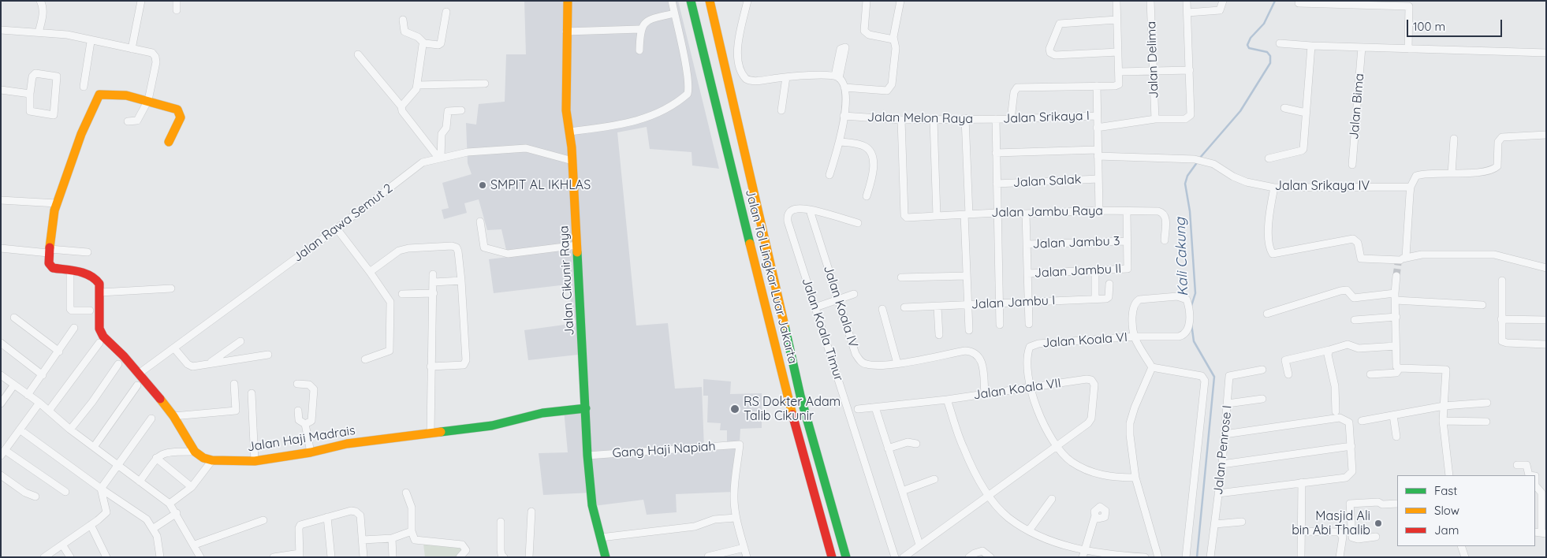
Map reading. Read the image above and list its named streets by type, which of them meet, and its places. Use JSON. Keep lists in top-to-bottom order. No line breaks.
{"streets":{"main road":["Jalan Tol Lingkar Luar Jakarta","Jalan Cikunir Raya","Jalan Haji Madrais"],"street":["Jalan Delima","Jalan Bima","Jalan Srikaya I","Jalan Melon Raya","Jalan Salak","Jalan Srikaya IV","Jalan Jambu Raya","Jalan Rawa Semut 2","Jalan Jambu 3","Jalan Jambu II","Jalan Jambu I","Jalan Koala IV","Jalan Koala Timur","Jalan Koala VI","Jalan Koala VII","Gang Haji Napiah","Jalan Penrose I"]},"crossings":[["Jalan Srikaya I","Jalan Melon Raya"],["Jalan Melon Raya","Jalan Jambu Raya"],["Jalan Rawa Semut 2","Jalan Cikunir Raya"],["Jalan Jambu 3","Jalan Jambu II"],["Jalan Cikunir Raya","Jalan Haji Madrais"],["Jalan Cikunir Raya","Gang Haji Napiah"],["Jalan Koala IV","Jalan Koala Timur"],["Jalan Koala IV","Jalan Koala VII"],["Jalan Koala VI","Jalan Koala VII"]],"water":["Kali Cakung"],"places":["SMPIT AL IKHLAS","RS Dokter Adam Talib Cikunir","Masjid Ali bin Abi Thalib"],"legend":["Fast","Slow","Jam"],"scale_bar":"100 m"}
